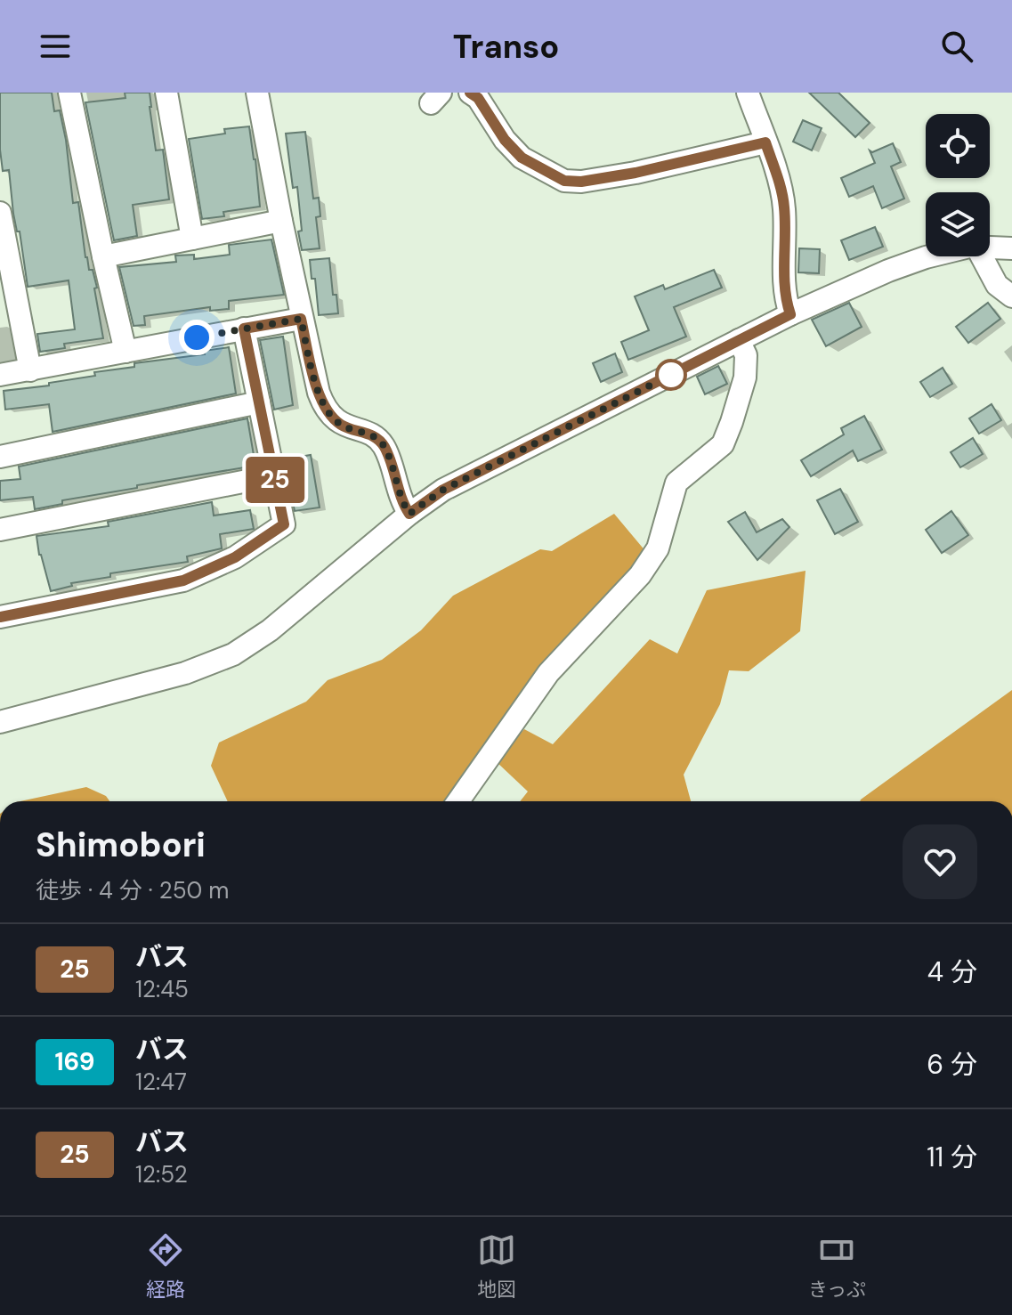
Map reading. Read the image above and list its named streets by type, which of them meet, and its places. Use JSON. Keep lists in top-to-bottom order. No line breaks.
{"lines":["bus line 25"],"page":{"header":"Transo","on_map":"25","heading":["Shimobori","徒歩 · 4 分 · 250 m"],"list":[{"mark":"25","name":"バス","note":"12:45","value":"4 分"},{"mark":"169","name":"バス","note":"12:47","value":"6 分"},{"mark":"25","name":"バス","note":"12:52","value":"11 分"}],"tabs":["経路","地図","きっぷ"]}}
